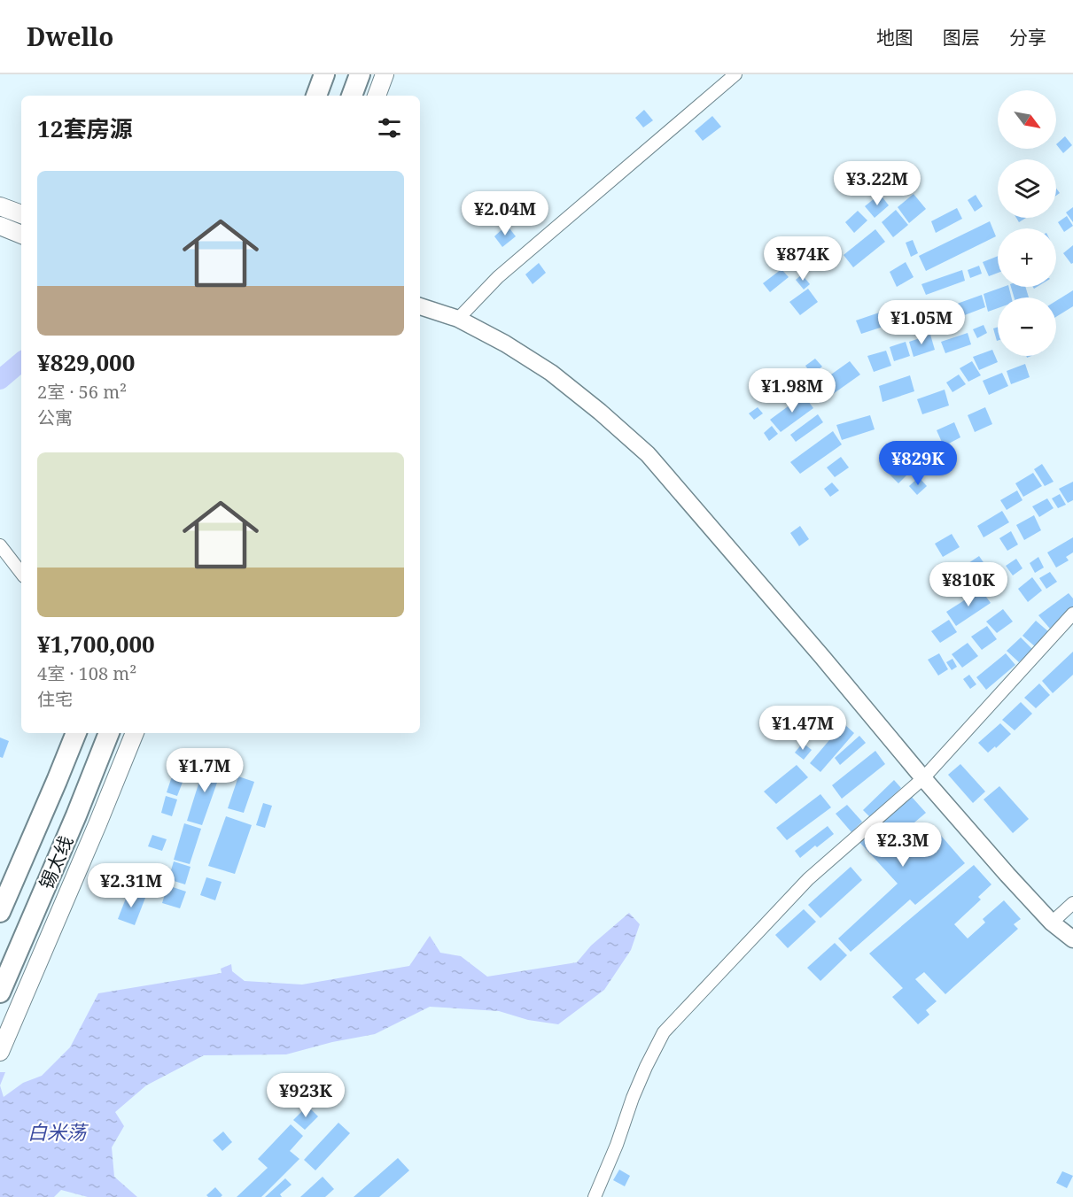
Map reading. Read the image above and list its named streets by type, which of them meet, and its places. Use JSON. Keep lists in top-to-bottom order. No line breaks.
{"streets":{"main road":["锡太线"]},"water":["白米荡"],"north":"bottom right","page":{"header":"Dwello","nav":["地图","图层","分享"],"map_buttons":["+","−"],"heading":"12套房源","list":[{"name":"¥829,000","note":"2室 · 56 m² · 公寓"},{"name":"¥1,700,000","note":"4室 · 108 m² · 住宅"}],"price":["¥3.22M","¥2.04M","¥874K","¥1.05M","¥1.98M","¥829K","¥810K","¥1.47M","¥1.7M","¥2.3M","¥2.31M","¥923K"]}}
